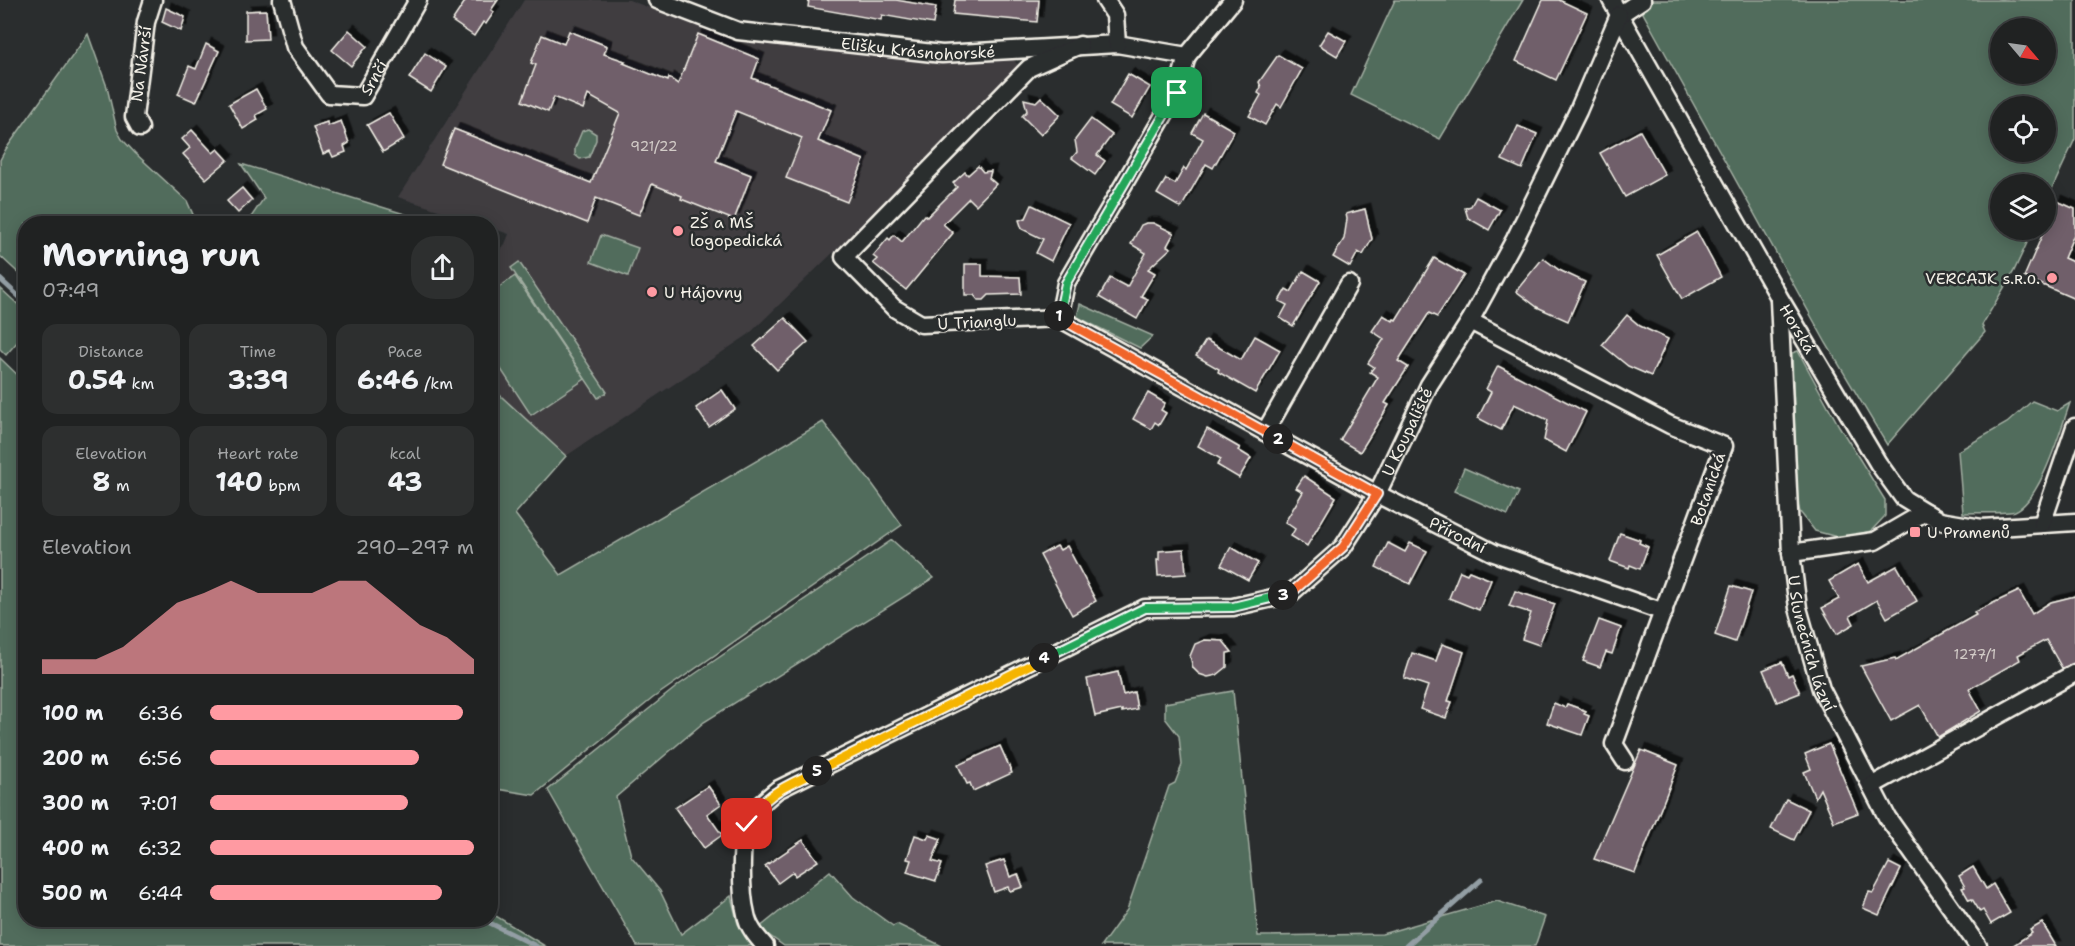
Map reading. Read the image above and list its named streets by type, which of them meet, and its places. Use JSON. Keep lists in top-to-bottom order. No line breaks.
{"streets":{"street":["Elišky Krásnohorské","Na Návrší","Srnčí","U Trianglu","Horská","U Koupaliště","Botanická","Přírodní","U Slunečních lázní"]},"crossings":[["Elišky Krásnohorské","U Trianglu"],["U Trianglu","Přírodní"],["Horská","U Koupaliště"],["Horská","U Slunečních lázní"],["U Koupaliště","Botanická"],["U Koupaliště","Přírodní"],["Botanická","Přírodní"]],"places":{"other":["ZŠ a MŠ logopedická","VERCAJK s.ʀ.ᴏ.","U Hájovny"],"transit":["U Pramenů"]},"house_numbers":["921/22","1277/1"],"north":"bottom right","page":{"heading":["Morning run","07:49"],"pins":["1","2","3","4","5"],"stats":[["Distance","0.54 km"],["Time","3:39"],["Pace","6:46 /km"],["Elevation","8 m"],["Heart rate","140 bpm"],["kcal","43"]],"chart":["Elevation","290–297 m"],"list":[{"name":"100 m","note":"6:36"},{"name":"200 m","note":"6:56"},{"name":"300 m","note":"7:01"},{"name":"400 m","note":"6:32"},{"name":"500 m","note":"6:44"}]}}
